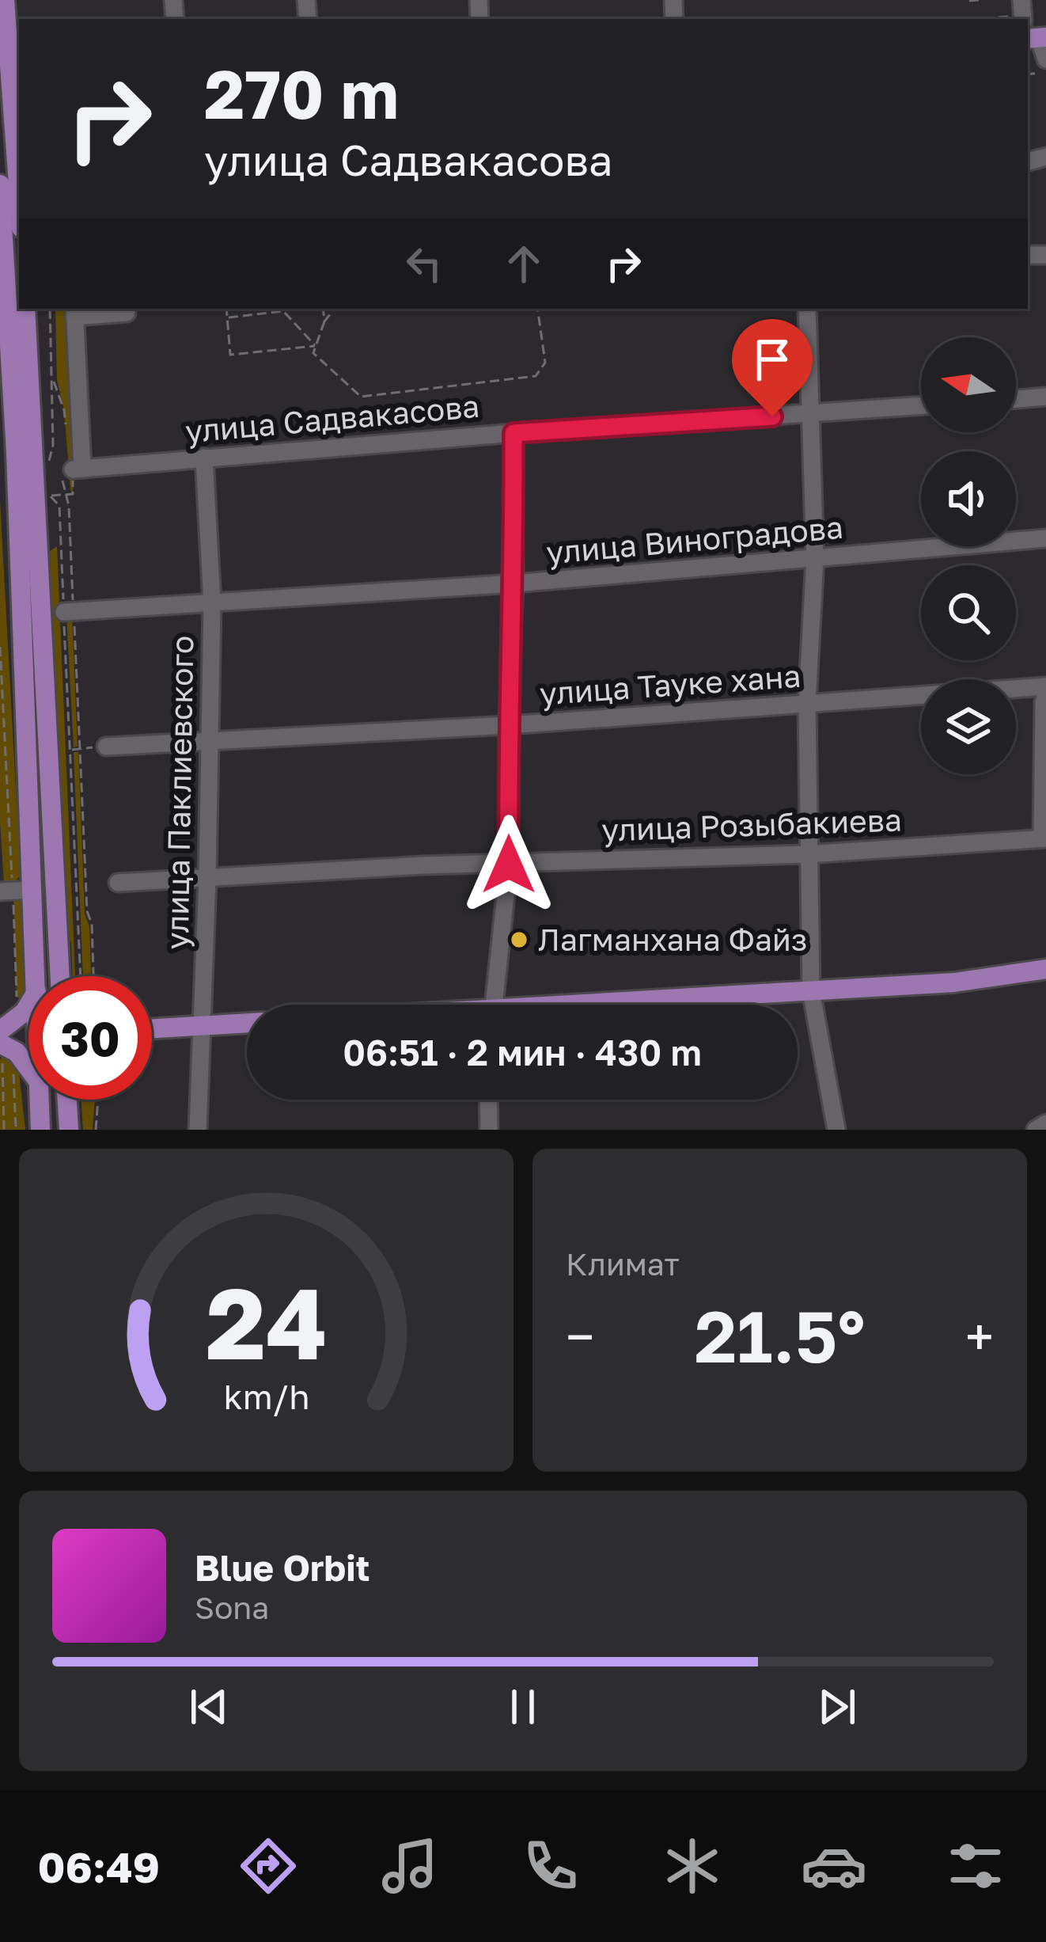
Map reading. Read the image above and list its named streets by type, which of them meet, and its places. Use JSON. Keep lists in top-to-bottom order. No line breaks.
{"streets":{"street":["улица Садвакасова","улица Виноградова","улица Тауке хана","улица Паклиевского","улица Розыбакиева"]},"crossings":[["улица Садвакасова","улица Паклиевского"],["улица Виноградова","улица Паклиевского"],["улица Тауке хана","улица Паклиевского"],["улица Паклиевского","улица Розыбакиева"]],"places":["Лагманхана Файз"],"north":"left","page":{"turn":["270 m","улица Садвакасова"],"limit":"30","trip":"06:51 · 2 мин · 430 m","tile":"Климат","heat":["−","21.5°","+"],"song":["Blue Orbit","Sona"],"tabs":"06:49","gauge":["24","km/h"]}}
